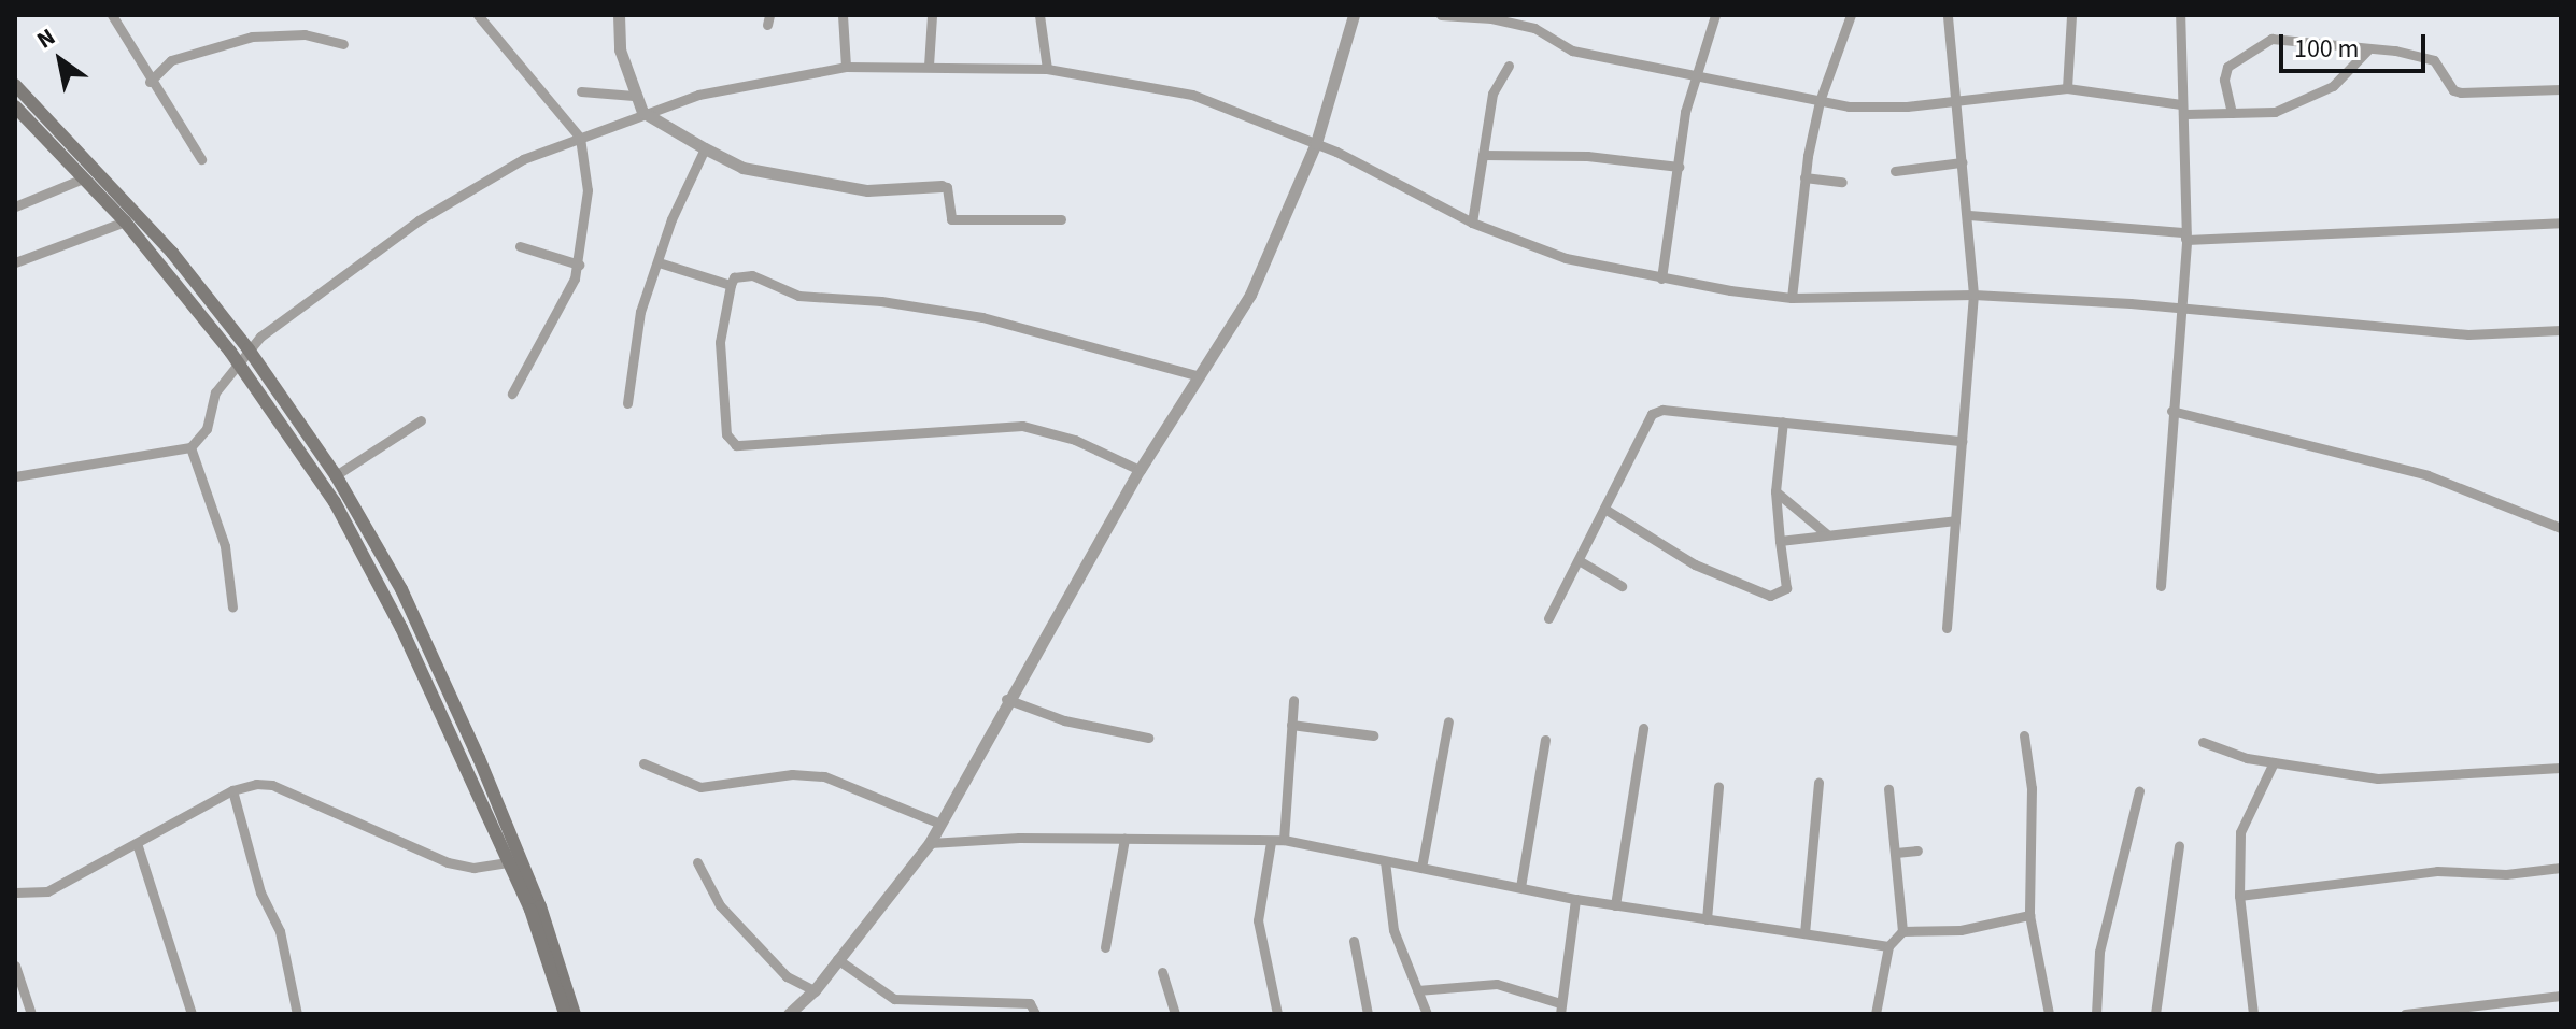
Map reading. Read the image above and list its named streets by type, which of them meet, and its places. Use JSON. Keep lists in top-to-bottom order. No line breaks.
{"scale_bar":"100 m","north":"top left"}
